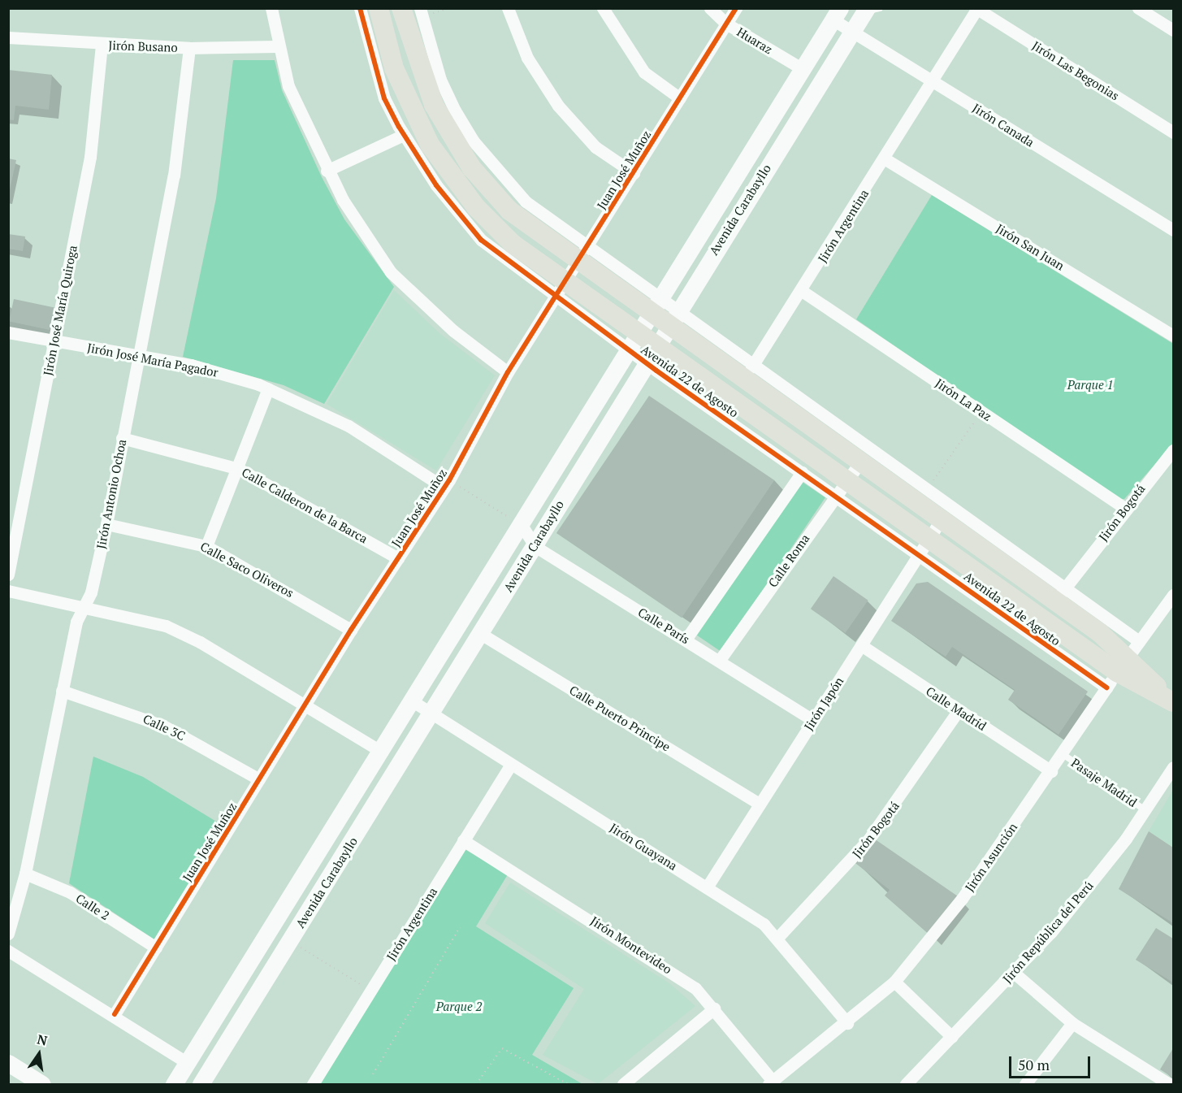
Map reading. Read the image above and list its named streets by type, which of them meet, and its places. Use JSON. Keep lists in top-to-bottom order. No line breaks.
{"streets":{"main road":["Avenida Carabayllo","Avenida 22 de Agosto"],"street":["Huaraz","Jirón Busano","Jirón Las Begonias","Jirón Canada","Juan José Muñoz","Jirón Argentina","Jirón San Juan","Jirón José María Quiroga","Jirón José María Pagador","Jirón La Paz","Jirón Antonio Ochoa","Calle Calderon de la Barca","Jirón Bogotá","Calle Roma","Calle Saco Oliveros","Calle París","Jirón Japón","Calle Madrid","Calle Puerto Principe","Calle 3C","Jirón Guayana","Jirón Asunción","Calle 2","Jirón República del Perú","Jirón Montevideo"],"lane":["Pasaje Madrid"]},"crossings":[["Huaraz","Juan José Muñoz"],["Huaraz","Avenida Carabayllo"],["Jirón Busano","Jirón José María Quiroga"],["Jirón Busano","Jirón Antonio Ochoa"],["Jirón Las Begonias","Jirón Argentina"],["Jirón Canada","Avenida Carabayllo"],["Jirón Canada","Jirón Argentina"],["Juan José Muñoz","Jirón José María Pagador"],["Juan José Muñoz","Avenida 22 de Agosto"],["Juan José Muñoz","Calle Calderon de la Barca"],["Juan José Muñoz","Calle Saco Oliveros"],["Juan José Muñoz","Calle 3C"],["Juan José Muñoz","Calle 2"],["Avenida Carabayllo","Avenida 22 de Agosto"],["Avenida Carabayllo","Calle París"],["Avenida Carabayllo","Calle Puerto Principe"],["Avenida Carabayllo","Jirón Guayana"],["Jirón Argentina","Jirón San Juan"],["Jirón Argentina","Avenida 22 de Agosto"],["Jirón Argentina","Jirón La Paz"],["Jirón Argentina","Jirón Guayana"],["Jirón Argentina","Jirón Montevideo"],["Jirón José María Quiroga","Jirón José María Pagador"],["Jirón José María Pagador","Jirón Antonio Ochoa"],["Avenida 22 de Agosto","Jirón Bogotá"],["Avenida 22 de Agosto","Calle Roma"],["Avenida 22 de Agosto","Jirón Japón"],["Avenida 22 de Agosto","Jirón Asunción"],["Jirón La Paz","Jirón Bogotá"],["Jirón Antonio Ochoa","Calle Calderon de la Barca"],["Jirón Antonio Ochoa","Calle Saco Oliveros"],["Jirón Antonio Ochoa","Calle 3C"],["Jirón Antonio Ochoa","Calle 2"],["Jirón Bogotá","Calle Madrid"],["Jirón Bogotá","Jirón Guayana"],["Calle Roma","Calle París"],["Calle París","Jirón Japón"],["Jirón Japón","Calle Madrid"],["Jirón Japón","Calle Puerto Principe"],["Jirón Japón","Jirón Guayana"],["Calle Madrid","Jirón Asunción"],["Pasaje Madrid","Jirón Asunción"],["Pasaje Madrid","Jirón República del Perú"],["Jirón Guayana","Jirón Asunción"],["Jirón Asunción","Jirón Montevideo"]],"parks":["Parque 1","Parque 2"],"scale_bar":"50 m","north":"top"}
